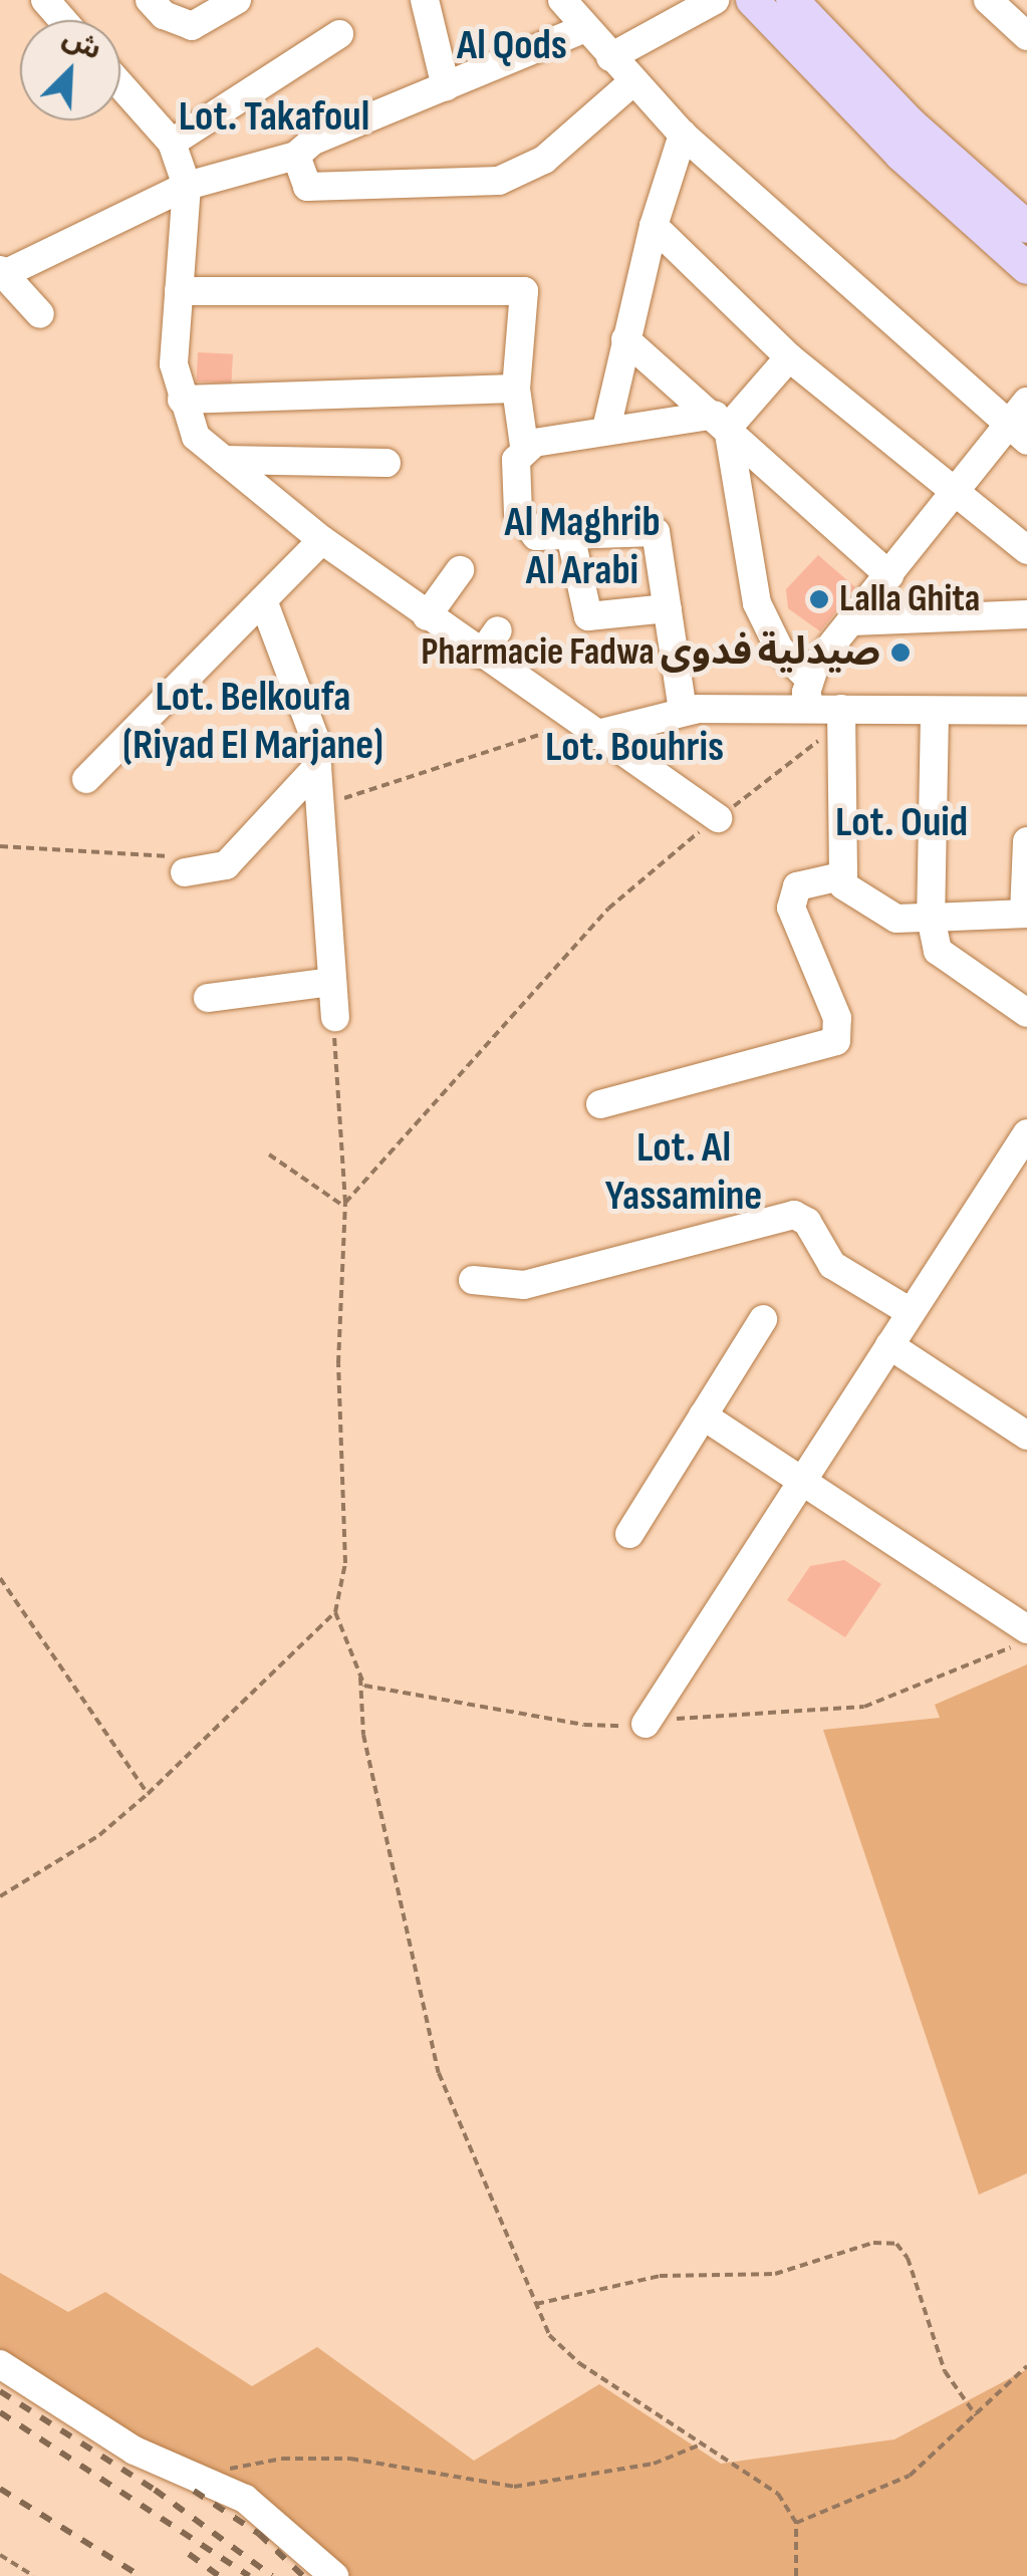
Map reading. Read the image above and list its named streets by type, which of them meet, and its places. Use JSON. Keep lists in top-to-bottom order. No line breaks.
{"districts":["Al Qods","Lot. Takafoul","Al Maghrib Al Arabi","Lot. Belkoufa (Riyad El Marjane)","Lot. Bouhris","Lot. Ouid","Lot. Al Yassamine"],"places":["Lalla Ghita","Pharmacie Fadwa صيدلية فدوى"],"north":"top right"}
